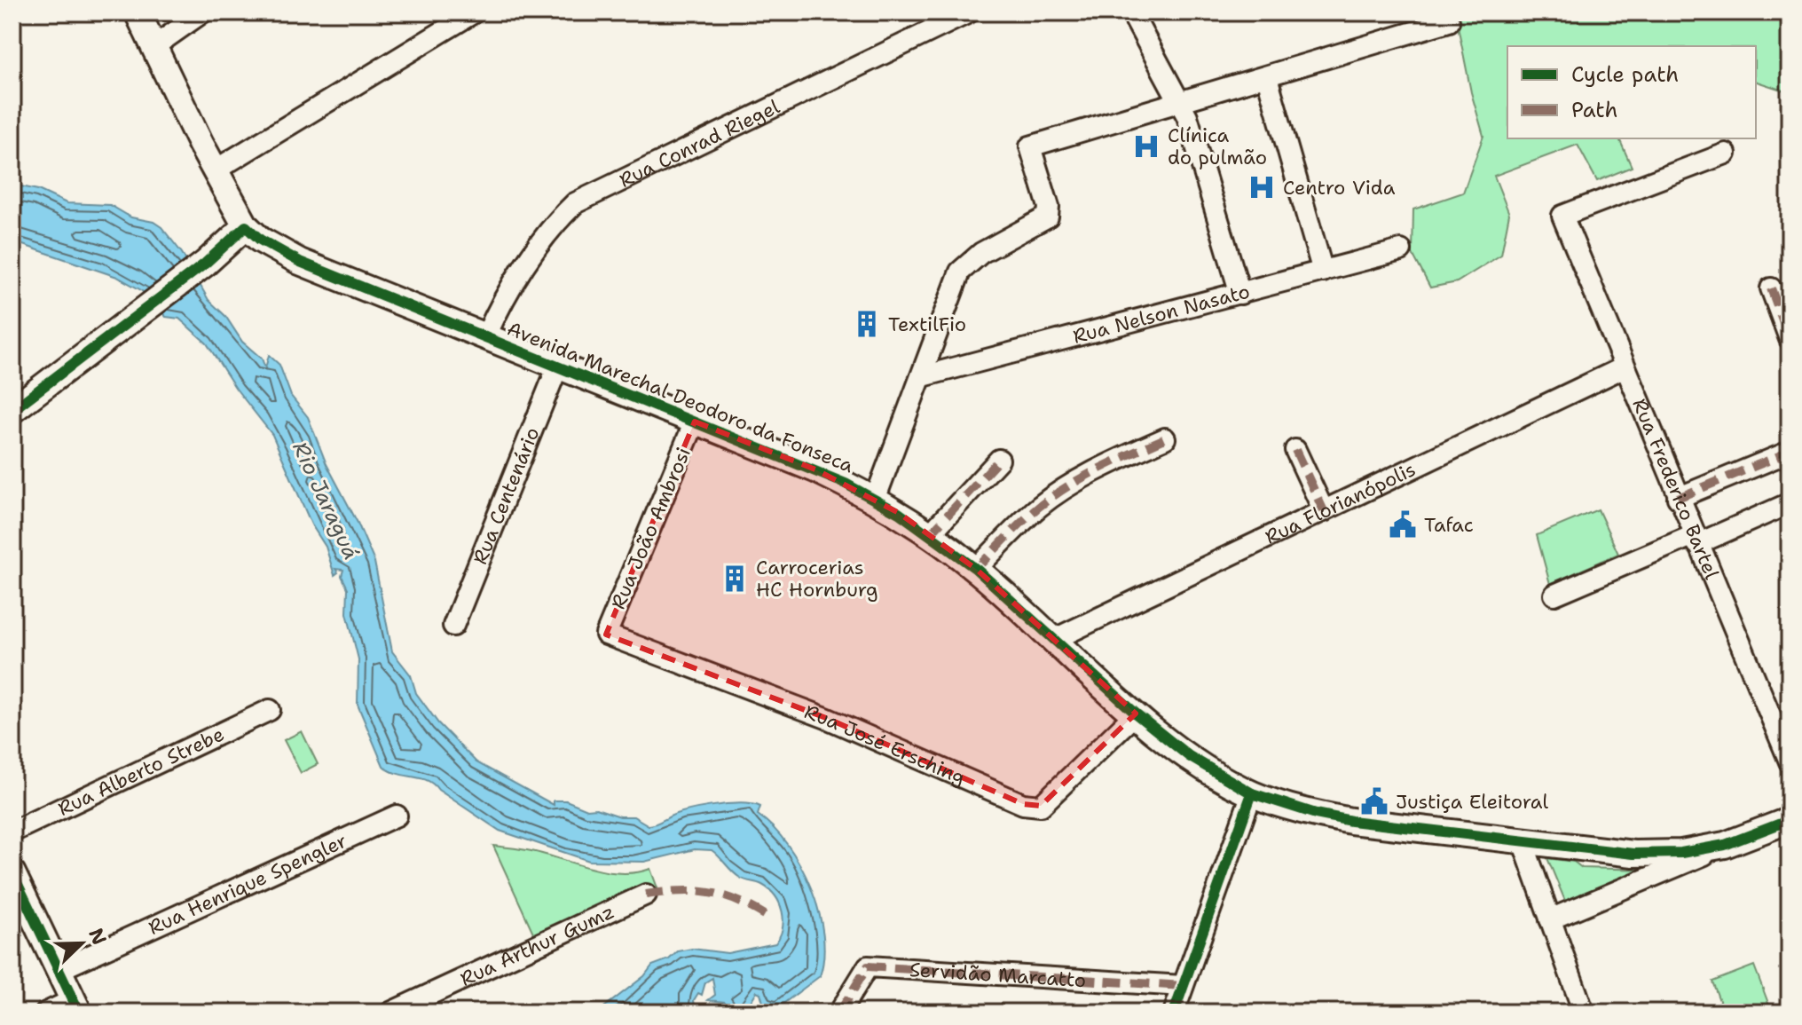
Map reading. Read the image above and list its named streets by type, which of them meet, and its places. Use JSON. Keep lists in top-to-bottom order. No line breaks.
{"streets":{"main road":["Avenida Marechal Deodoro da Fonseca"],"street":["Rua Conrad Riegel","Rua Nelson Nasato","Rua Frederico Bartel","Rua Centenário","Rua Florianópolis","Rua João Ambrosi","Rua José Ersching","Rua Alberto Strebe","Rua Henrique Spengler","Rua Arthur Gumz","Servidão Marcatto"]},"crossings":[["Rua Conrad Riegel","Avenida Marechal Deodoro da Fonseca"],["Avenida Marechal Deodoro da Fonseca","Rua Centenário"],["Avenida Marechal Deodoro da Fonseca","Rua Florianópolis"],["Avenida Marechal Deodoro da Fonseca","Rua João Ambrosi"],["Avenida Marechal Deodoro da Fonseca","Rua José Ersching"],["Rua Frederico Bartel","Rua Florianópolis"],["Rua João Ambrosi","Rua José Ersching"]],"water":["Rio Jaraguá"],"places":{"hospital":["Clínica do pulmão","Centro Vida"],"building":["TextilFio","Carrocerias HC Hornburg"],"public building":["Tafac","Justiça Eleitoral"]},"legend":["Cycle path","Path"],"north":"top right"}
